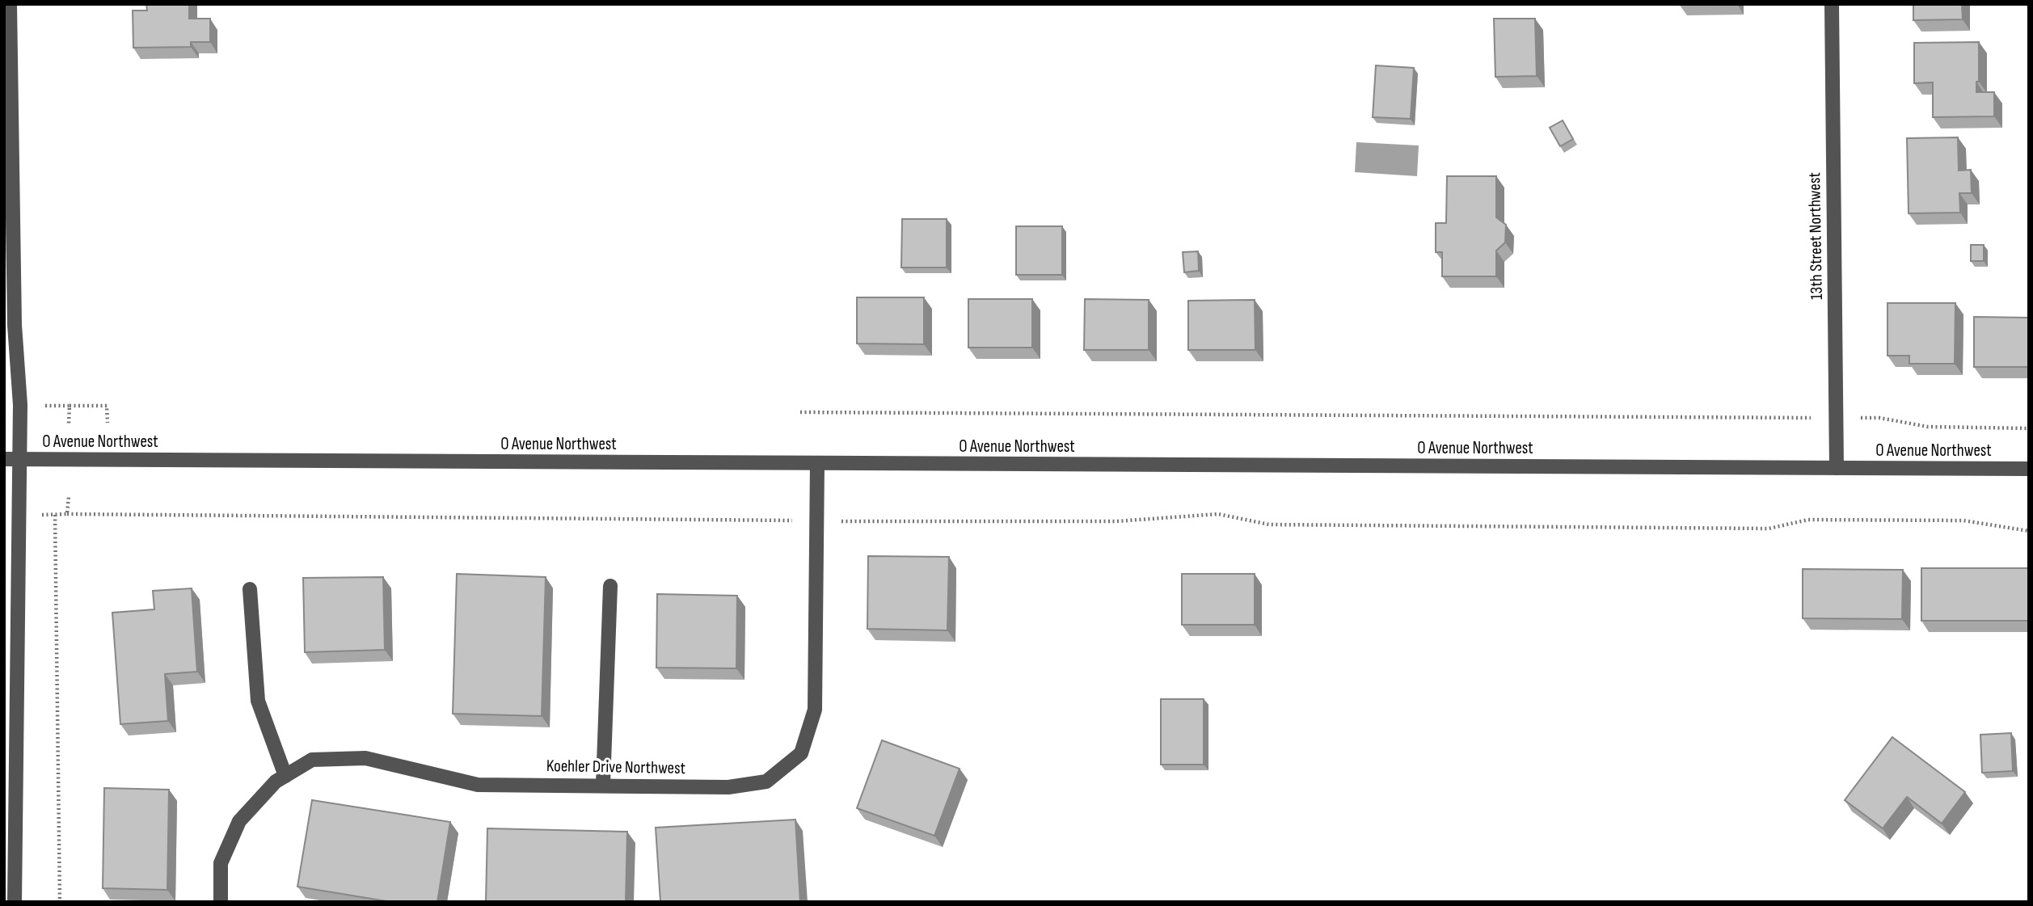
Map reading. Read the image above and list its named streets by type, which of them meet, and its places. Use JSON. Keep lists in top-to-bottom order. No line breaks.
{"streets":{"street":["13th Street Northwest","O Avenue Northwest","Koehler Drive Northwest"]},"crossings":[["13th Street Northwest","O Avenue Northwest"],["O Avenue Northwest","Koehler Drive Northwest"]]}
